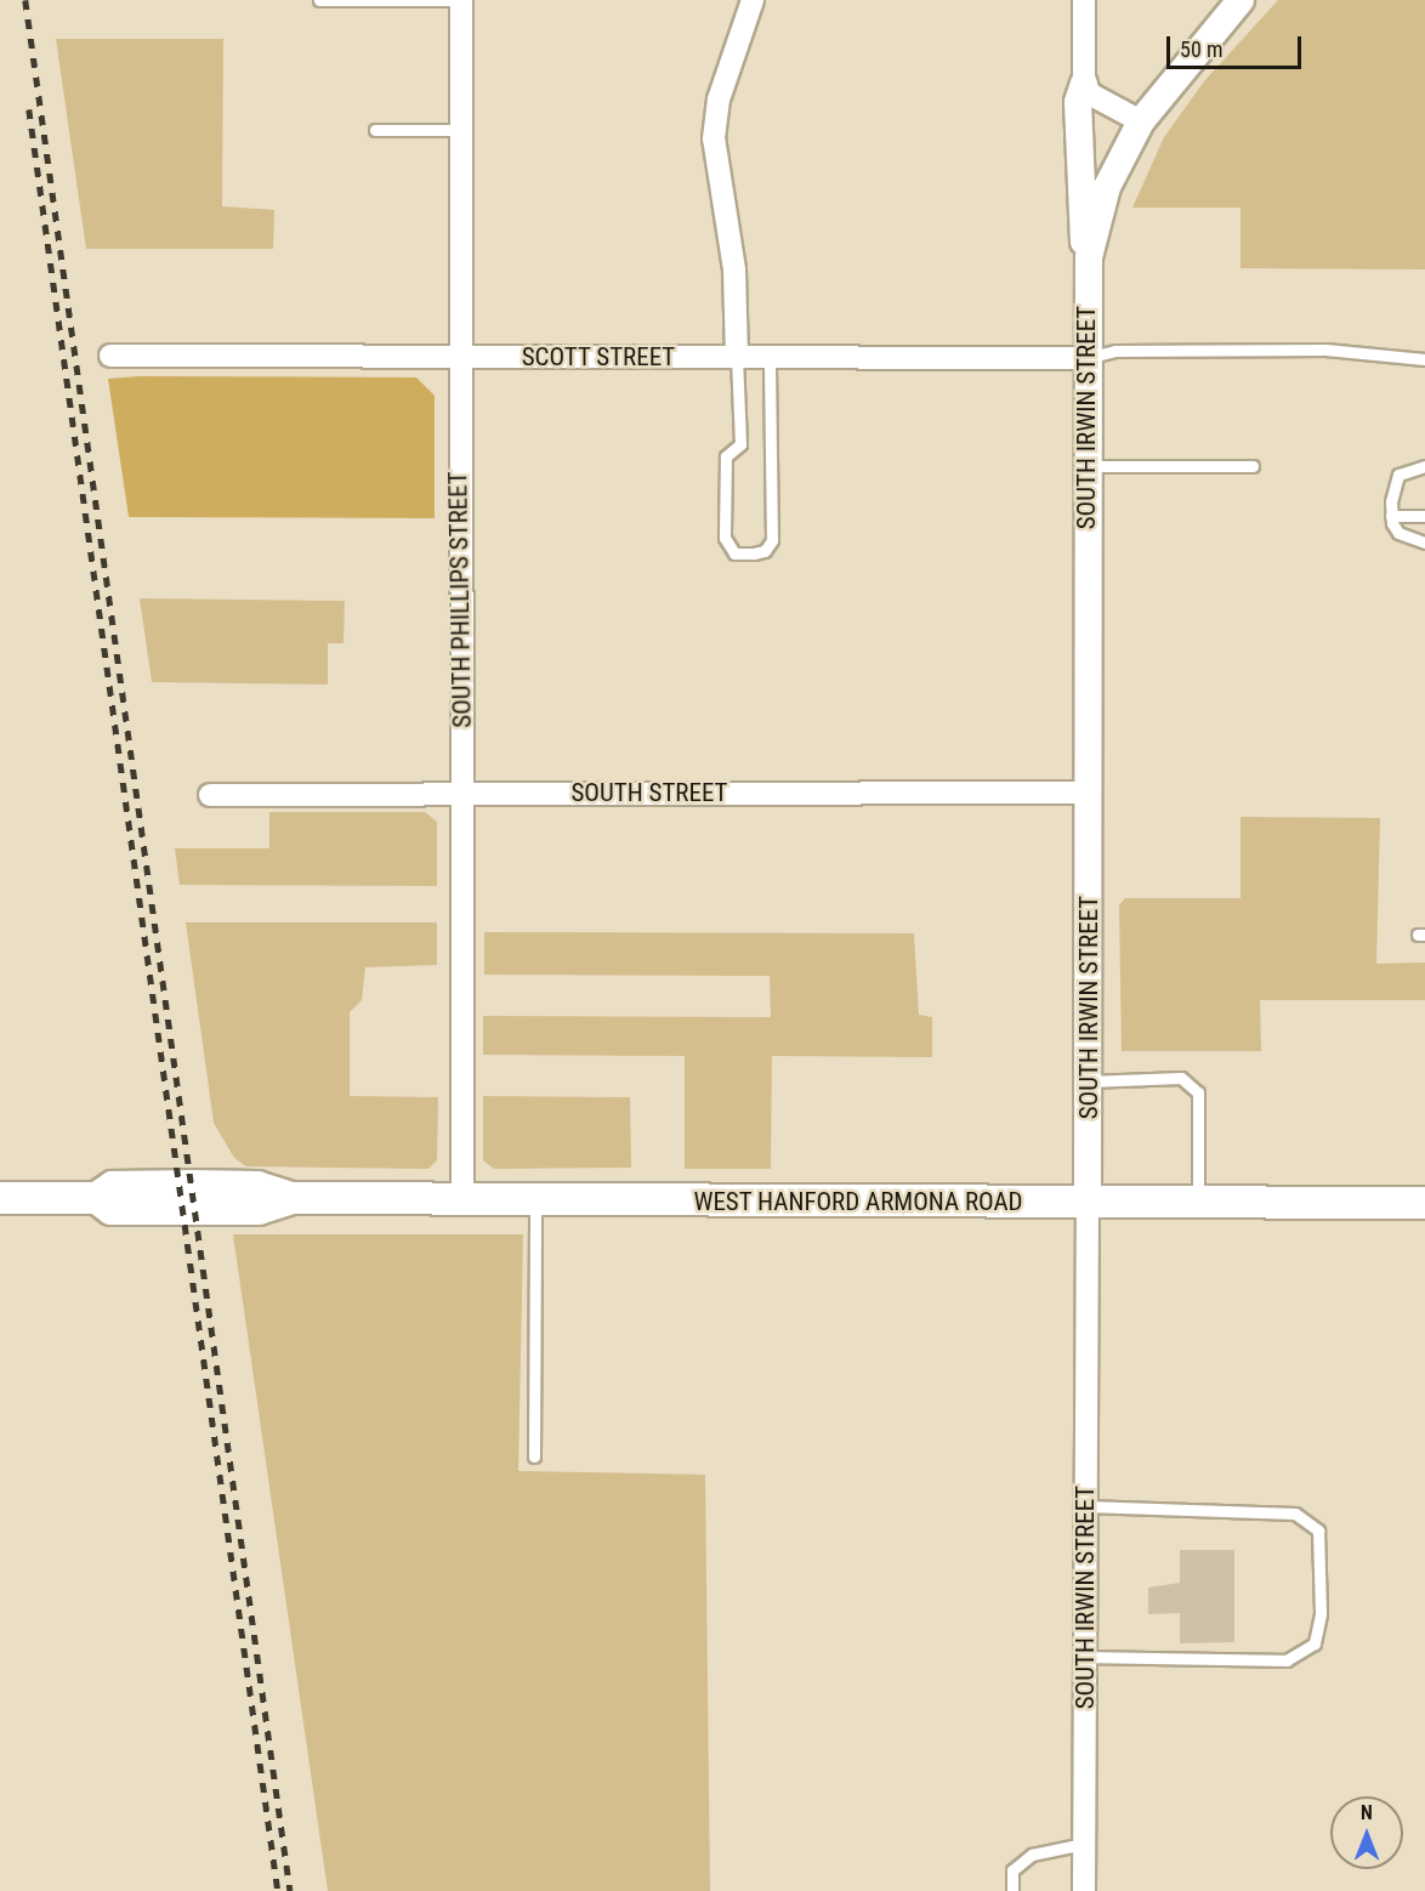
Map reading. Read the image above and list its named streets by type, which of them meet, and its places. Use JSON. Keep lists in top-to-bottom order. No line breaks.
{"streets":{"main road":["WEST HANFORD ARMONA ROAD"],"street":["SCOTT STREET","SOUTH IRWIN STREET","SOUTH PHILLIPS STREET","SOUTH STREET"]},"crossings":[["SCOTT STREET","SOUTH IRWIN STREET"],["SCOTT STREET","SOUTH PHILLIPS STREET"],["SOUTH IRWIN STREET","SOUTH STREET"],["SOUTH IRWIN STREET","WEST HANFORD ARMONA ROAD"],["SOUTH PHILLIPS STREET","SOUTH STREET"],["SOUTH PHILLIPS STREET","WEST HANFORD ARMONA ROAD"]],"scale_bar":"50 m","north":"top"}
